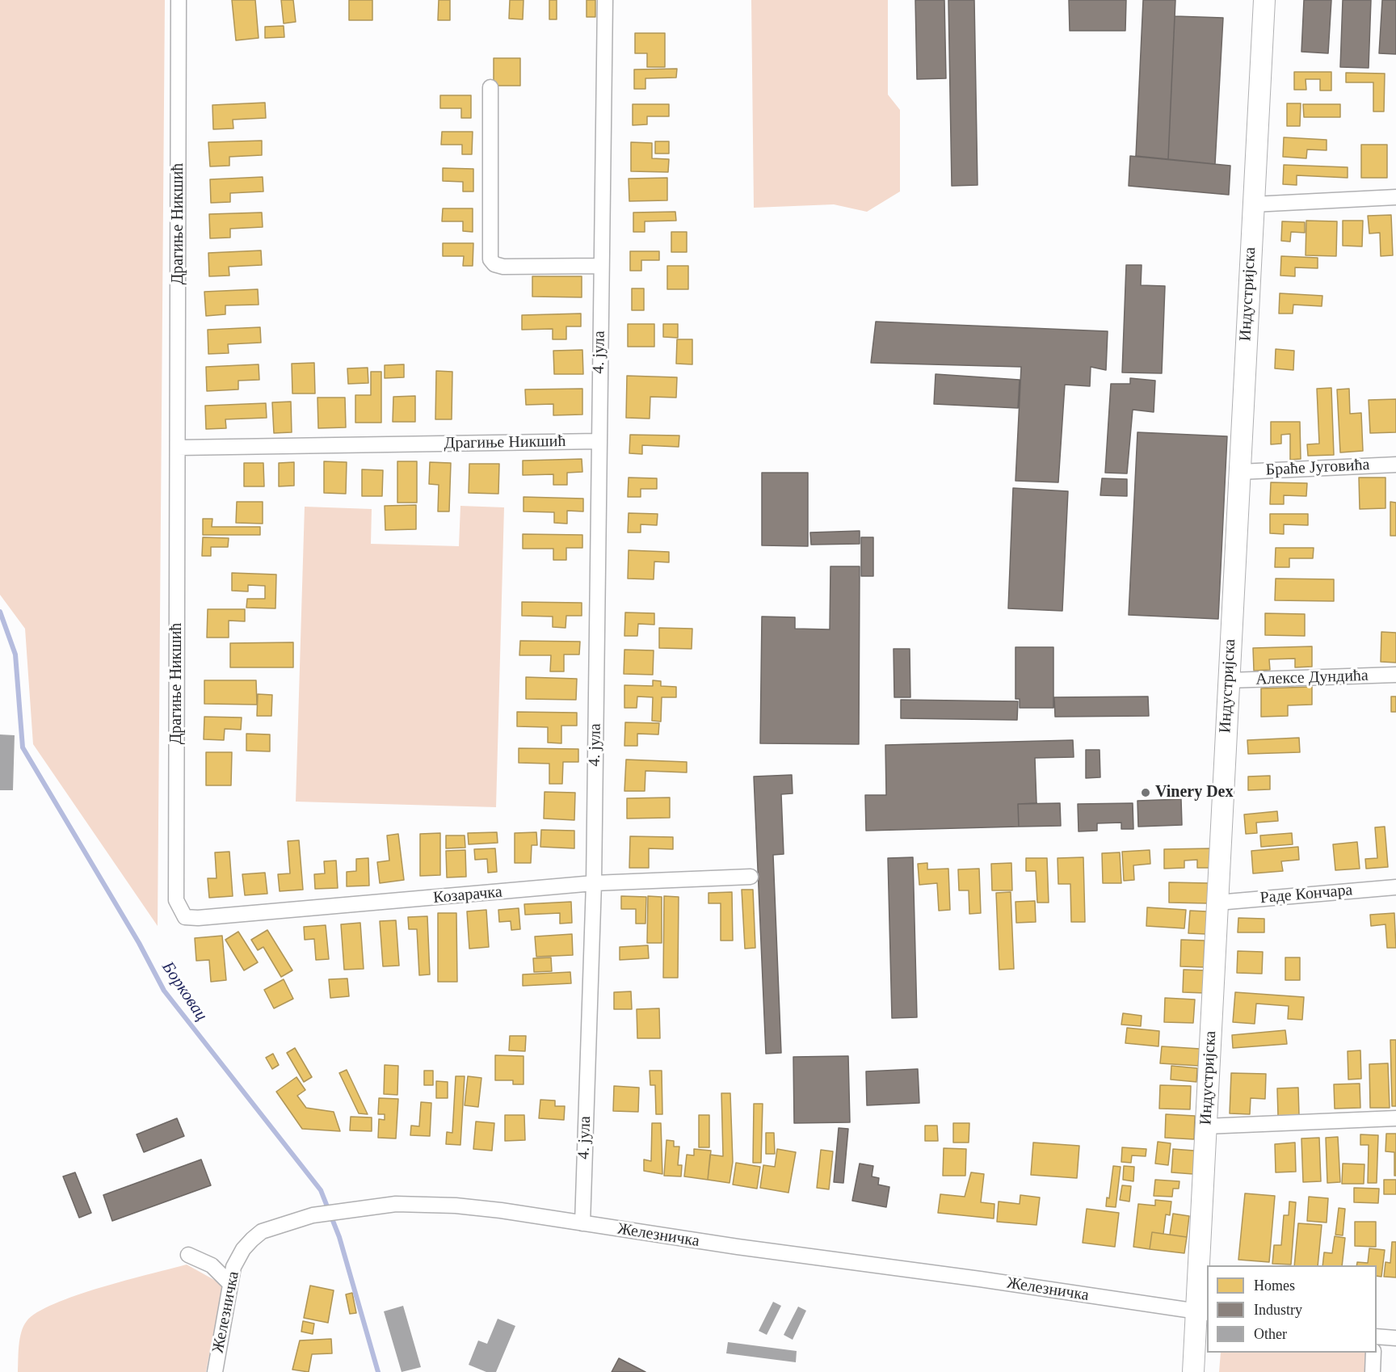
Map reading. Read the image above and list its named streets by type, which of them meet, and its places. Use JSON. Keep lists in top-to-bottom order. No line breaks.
{"streets":{"main road":["Индустријска"],"street":["Драгиње Никшић","4. јула","Браће Југовића","Алексе Дундића","Раде Кончара","Козарачка","Железничка"]},"crossings":[["Драгиње Никшић","4. јула"],["Драгиње Никшић","Козарачка"],["Индустријска","Браће Југовића"],["Индустријска","Алексе Дундића"],["Индустријска","Раде Кончара"],["Индустријска","Железничка"],["4. јула","Козарачка"],["4. јула","Железничка"]],"water":["Борковац"],"places":["Vinery Dex"],"legend":["Homes","Industry","Other"]}
